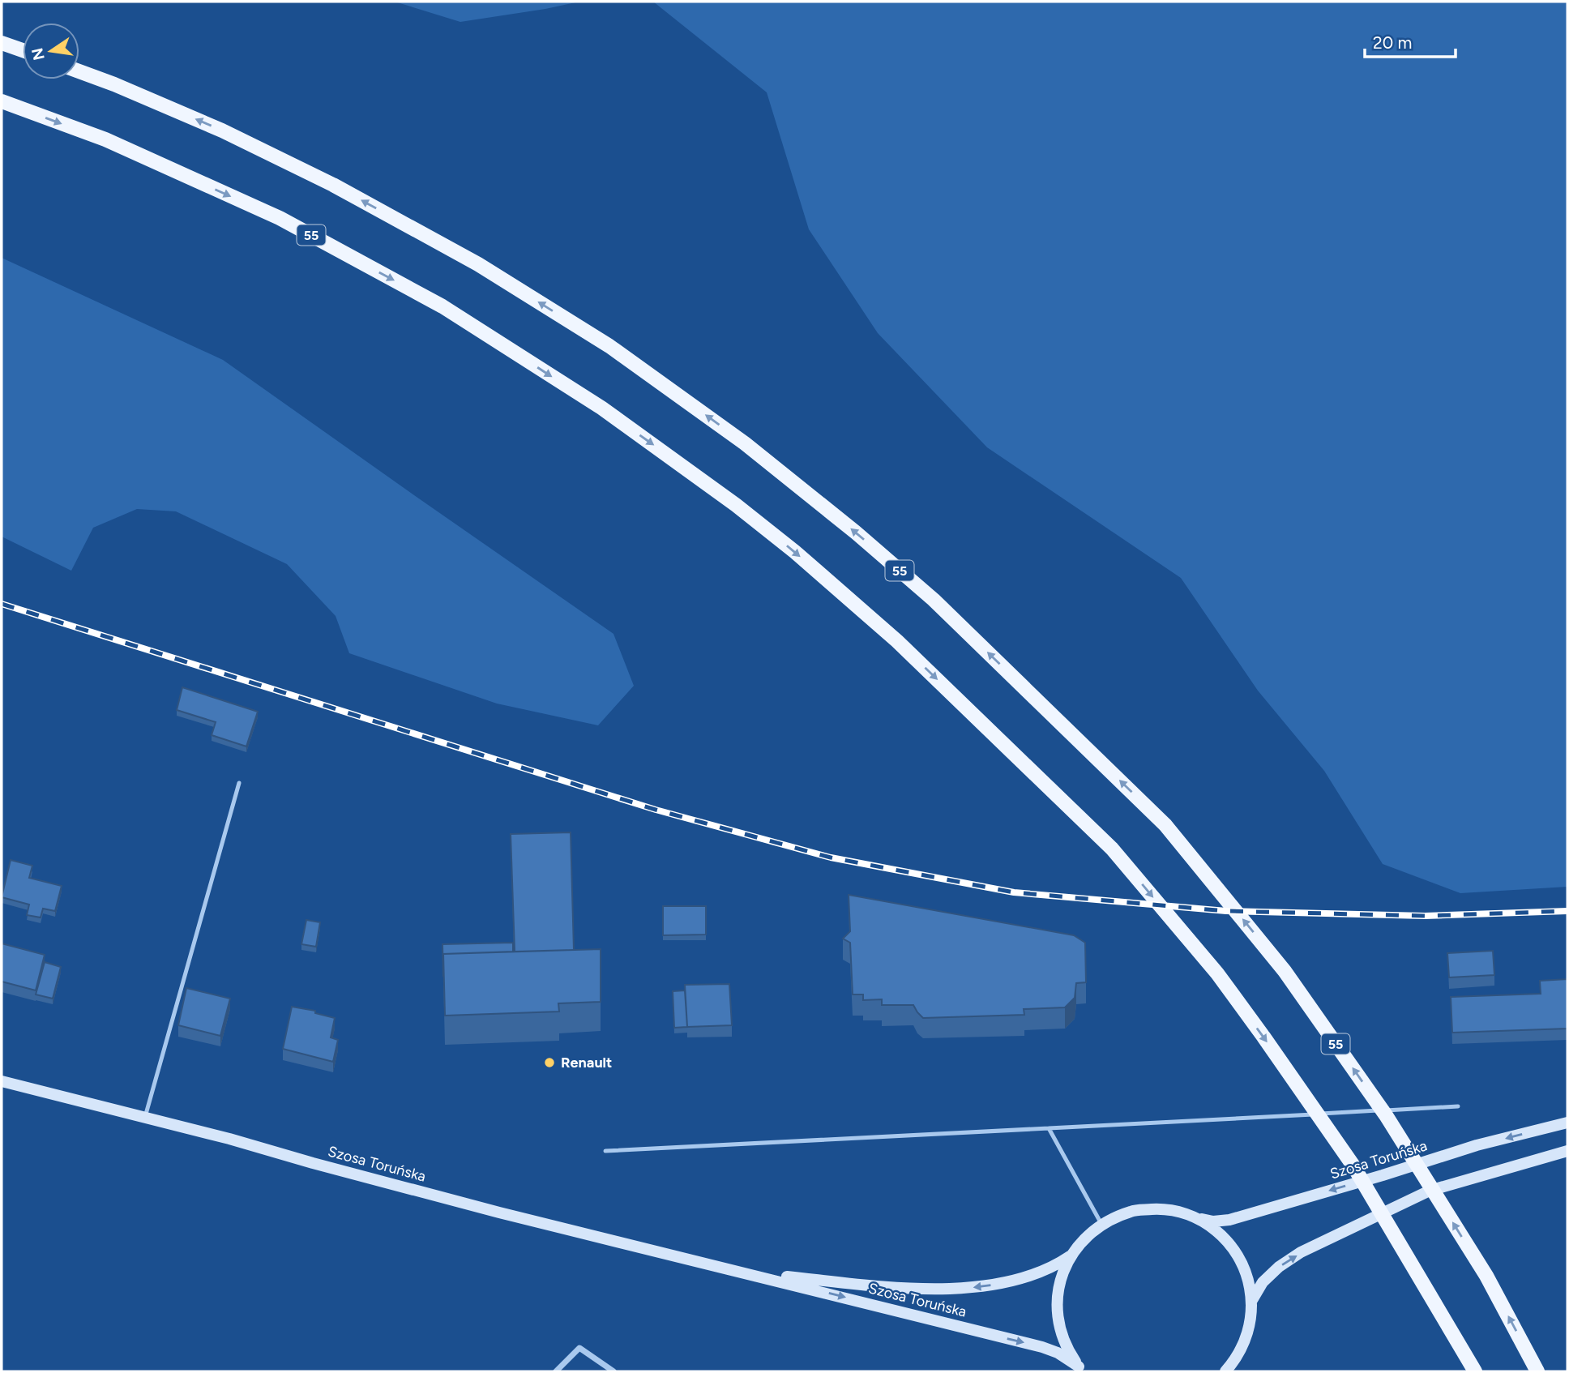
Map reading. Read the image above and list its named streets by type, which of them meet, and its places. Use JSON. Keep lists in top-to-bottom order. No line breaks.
{"streets":{"main road":["55","Szosa Toruńska"]},"places":["Renault"],"scale_bar":"20 m","north":"left"}
